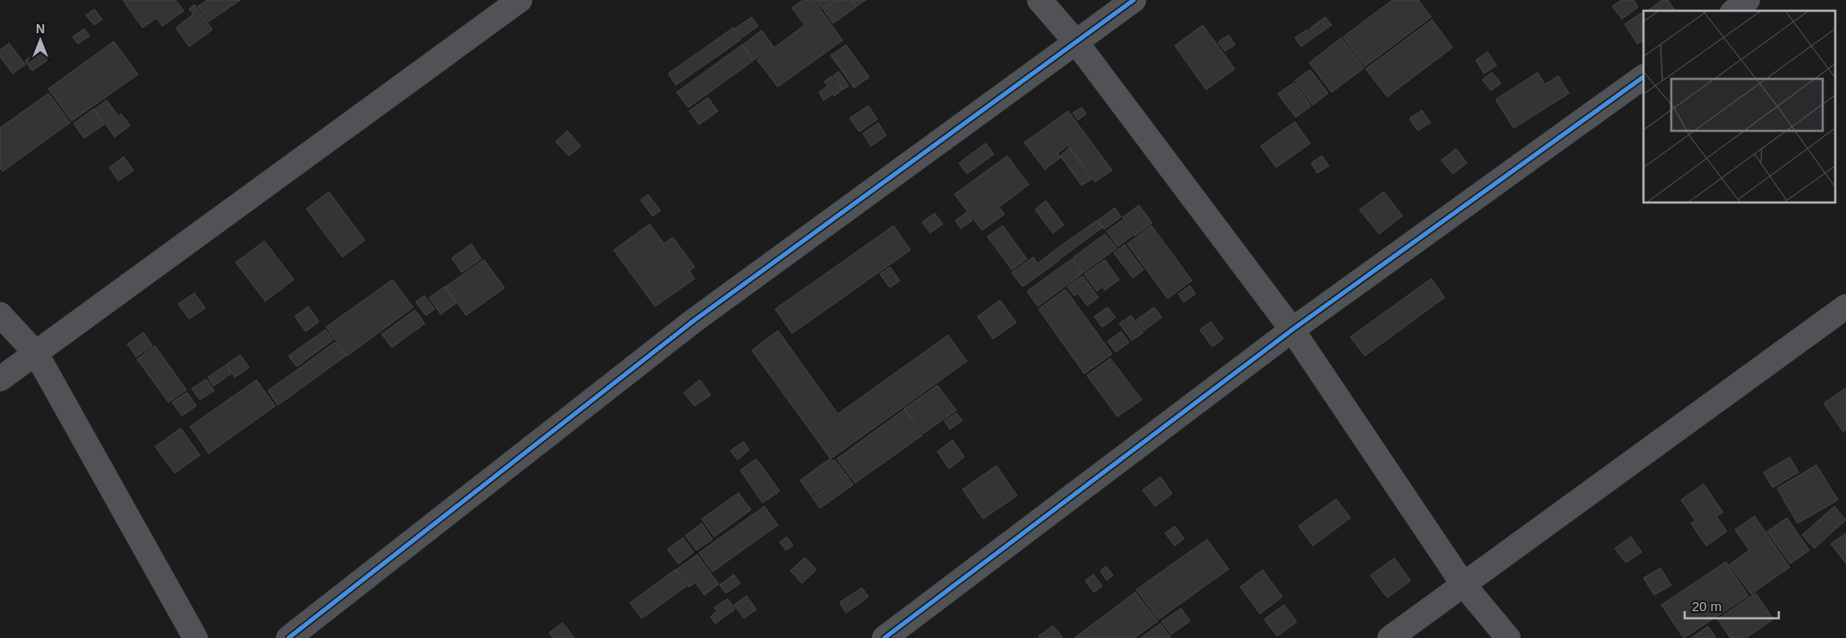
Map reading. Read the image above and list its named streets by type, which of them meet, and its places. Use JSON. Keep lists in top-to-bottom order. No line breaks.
{"scale_bar":"20 m","north":"top"}
